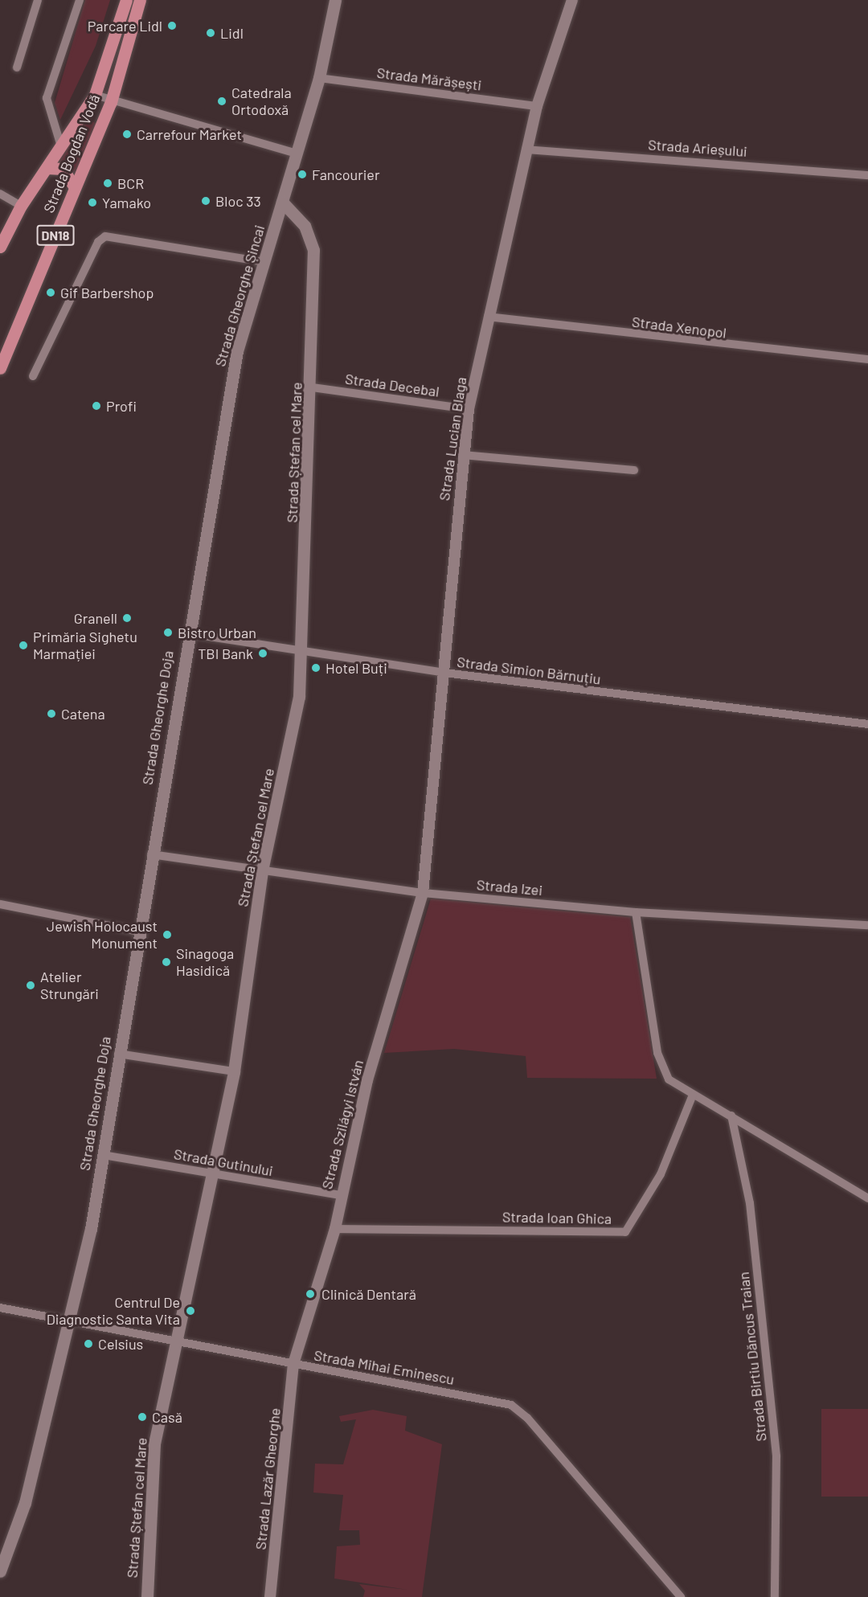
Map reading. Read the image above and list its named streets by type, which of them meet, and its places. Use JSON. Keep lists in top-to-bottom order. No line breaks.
{"streets":{"main road":["Strada Bogdan Vodă","DN18","Strada Gheorghe Șincai","Strada Ștefan cel Mare","Strada Gheorghe Doja"],"street":["Strada Mărășești","Strada Arieșului","Strada Xenopol","Strada Decebal","Strada Lucian Blaga","Strada Simion Bărnuțiu","Strada Izei","Strada Szilágyi István","Strada Gutinului","Strada Ioan Ghica","Strada Birtiu Dăncus Traian","Strada Mihai Eminescu","Strada Lazăr Gheorghe"]},"crossings":[["Strada Mărășești","Strada Gheorghe Șincai"],["Strada Mărășești","Strada Lucian Blaga"],["Strada Arieșului","Strada Lucian Blaga"],["Strada Gheorghe Șincai","Strada Ștefan cel Mare"],["Strada Gheorghe Șincai","Strada Simion Bărnuțiu"],["Strada Gheorghe Șincai","Strada Gheorghe Doja"],["Strada Xenopol","Strada Lucian Blaga"],["Strada Decebal","Strada Lucian Blaga"],["Strada Decebal","Strada Ștefan cel Mare"],["Strada Lucian Blaga","Strada Simion Bărnuțiu"],["Strada Lucian Blaga","Strada Izei"],["Strada Lucian Blaga","Strada Szilágyi István"],["Strada Ștefan cel Mare","Strada Simion Bărnuțiu"],["Strada Ștefan cel Mare","Strada Izei"],["Strada Ștefan cel Mare","Strada Gutinului"],["Strada Ștefan cel Mare","Strada Mihai Eminescu"],["Strada Simion Bărnuțiu","Strada Gheorghe Doja"],["Strada Gheorghe Doja","Strada Izei"],["Strada Gheorghe Doja","Strada Gutinului"],["Strada Gheorghe Doja","Strada Mihai Eminescu"],["Strada Izei","Strada Szilágyi István"],["Strada Szilágyi István","Strada Gutinului"],["Strada Szilágyi István","Strada Ioan Ghica"],["Strada Szilágyi István","Strada Mihai Eminescu"],["Strada Szilágyi István","Strada Lazăr Gheorghe"],["Strada Mihai Eminescu","Strada Lazăr Gheorghe"]],"places":["Parcare Lidl","Lidl","Catedrala Ortodoxă","Carrefour Market","Fancourier","BCR","Bloc 33","Yamako","Gif Barbershop","Profi","Granell","Bistro Urban","Primăria Sighetu Marmației","TBI Bank","Hotel Buți","Catena","Jewish Holocaust Monument","Sinagoga Hasidică","Atelier Strungări","Clinică Dentară","Centrul De Diagnostic Santa Vita","Celsius","Casă"]}
